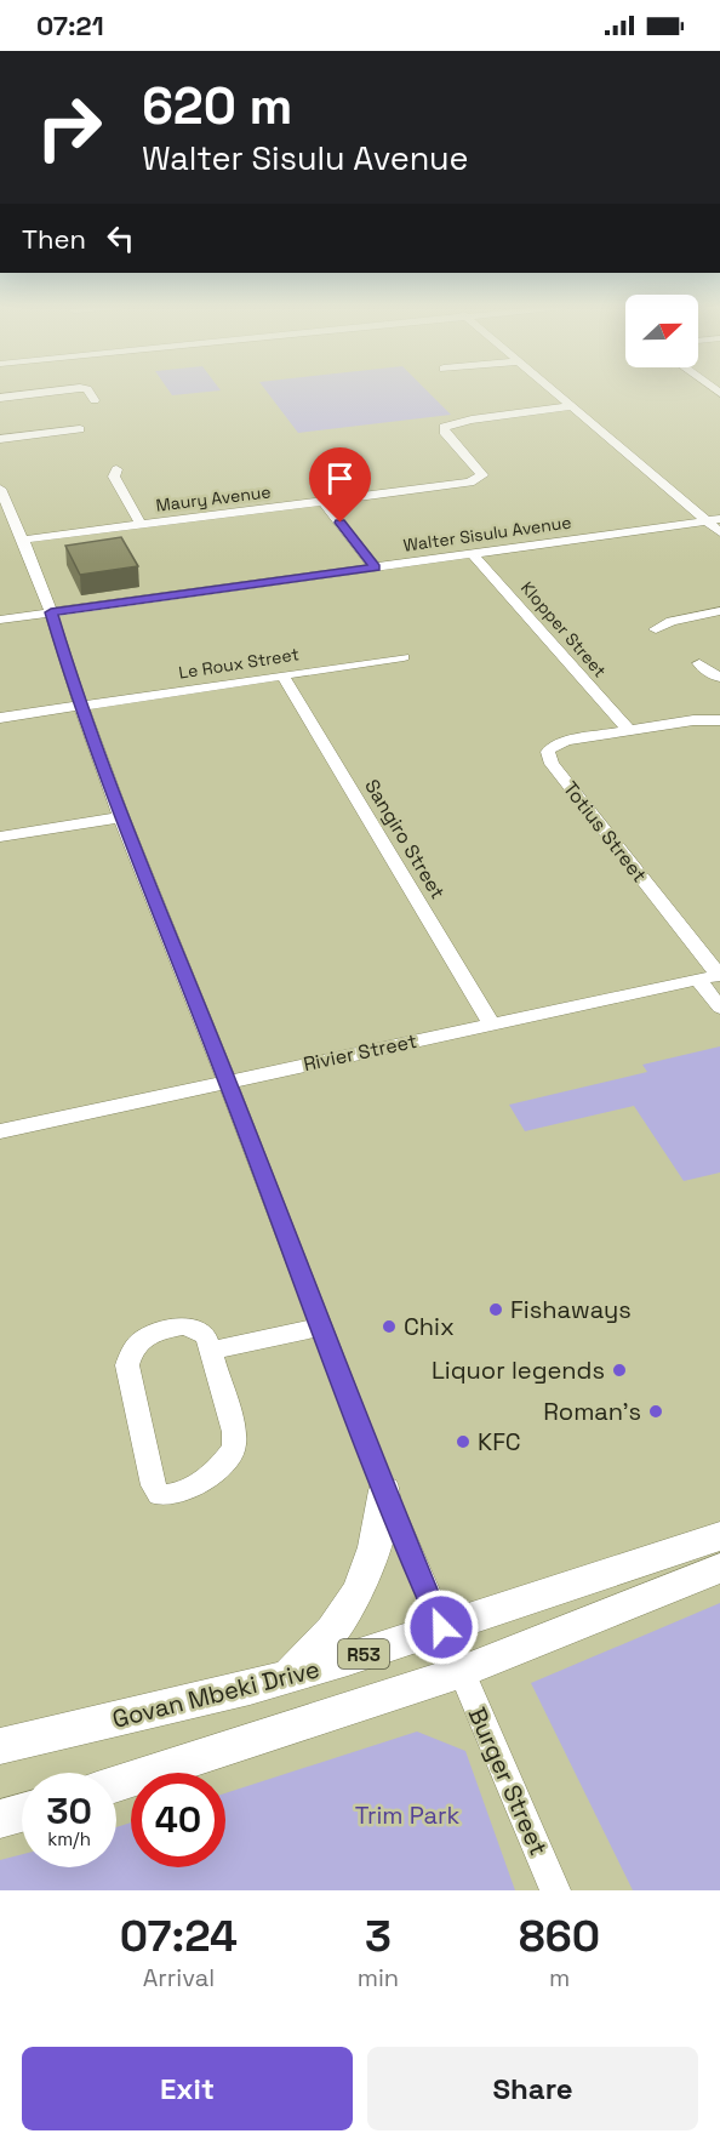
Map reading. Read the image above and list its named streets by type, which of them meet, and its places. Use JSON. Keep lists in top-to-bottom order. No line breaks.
{"streets":{"main road":["R53","Govan Mbeki Drive"],"street":["Maury Avenue","Walter Sisulu Avenue","Klopper Street","Le Roux Street","Totius Street","Sangiro Street","Rivier Street","Burger Street"]},"crossings":[["Maury Avenue","Burger Street"],["Walter Sisulu Avenue","Klopper Street"],["Walter Sisulu Avenue","Burger Street"],["Klopper Street","Totius Street"],["Le Roux Street","Sangiro Street"],["Le Roux Street","Burger Street"],["Totius Street","Rivier Street"],["Sangiro Street","Rivier Street"],["Rivier Street","Burger Street"],["R53","Burger Street"],["Govan Mbeki Drive","Burger Street"]],"parks":["Trim Park"],"places":["Fishaways","Chix","Liquor legends","Roman's","KFC"],"north":"right","page":{"status":"07:21","turn":["620 m","Walter Sisulu Avenue"],"then":"Then","speed":"30 km/h","limit":"40","eta":["07:24","Arrival","3","min","860","m"],"buttons":["Exit","Share"]}}
